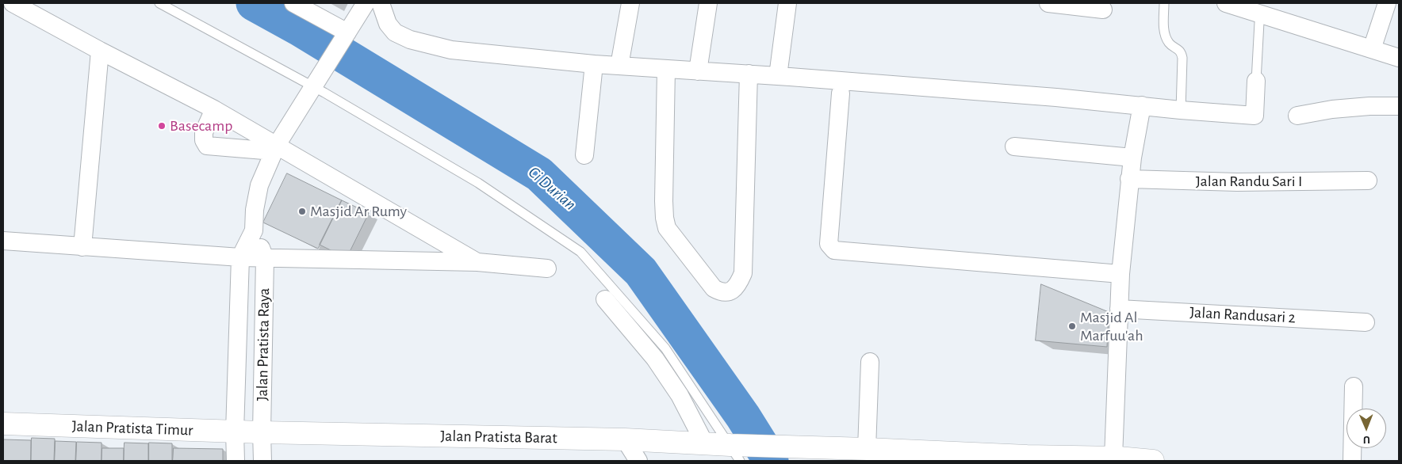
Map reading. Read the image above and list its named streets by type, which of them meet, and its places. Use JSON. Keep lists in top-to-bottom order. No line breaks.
{"streets":{"street":["Jalan Randu Sari I","Jalan Randusari 2","Jalan Pratista Raya","Jalan Pratista Timur","Jalan Pratista Barat"]},"crossings":[["Jalan Pratista Raya","Jalan Pratista Timur"],["Jalan Pratista Raya","Jalan Pratista Barat"],["Jalan Pratista Timur","Jalan Pratista Barat"]],"water":["Ci Durian"],"places":["Basecamp","Masjid Ar Rumy","Masjid Al Marfuu'ah"],"north":"bottom"}
